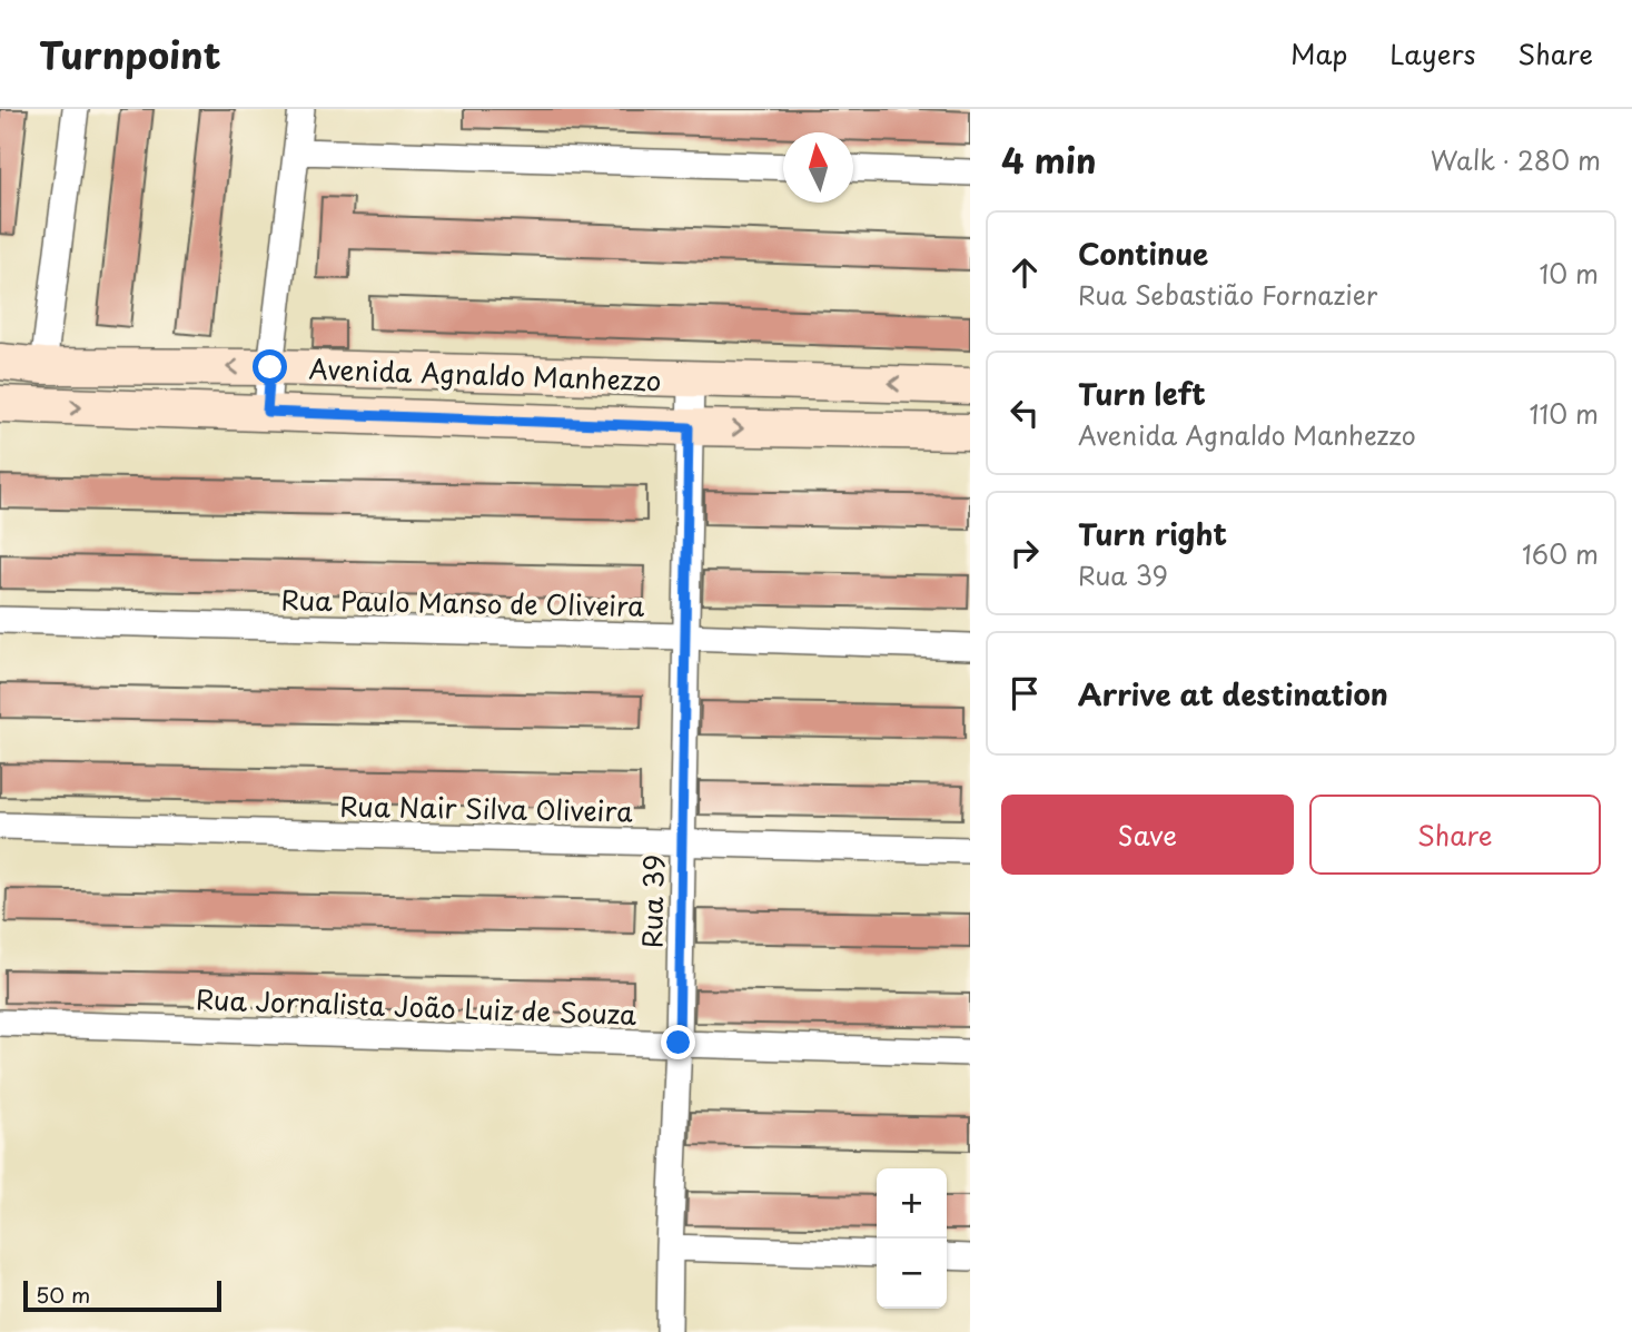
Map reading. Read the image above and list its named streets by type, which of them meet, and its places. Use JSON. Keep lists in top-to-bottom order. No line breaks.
{"streets":{"street":["Avenida Agnaldo Manhezzo","Rua Paulo Manso de Oliveira","Rua Nair Silva Oliveira","Rua 39","Rua Jornalista João Luiz de Souza"]},"crossings":[["Avenida Agnaldo Manhezzo","Rua 39"],["Rua Paulo Manso de Oliveira","Rua 39"],["Rua Nair Silva Oliveira","Rua 39"],["Rua 39","Rua Jornalista João Luiz de Souza"]],"scale_bar":"50 m","north":"top","page":{"header":"Turnpoint","nav":["Map","Layers","Share"],"heading":["4 min","Walk · 280 m"],"list":[["Continue","Rua Sebastião Fornazier","10 m"],["Turn left","Avenida Agnaldo Manhezzo","110 m"],["Turn right","Rua 39","160 m"],"Arrive at destination"],"buttons":["Save","Share"],"map_buttons":["+","−"],"scale":"50 m"}}
